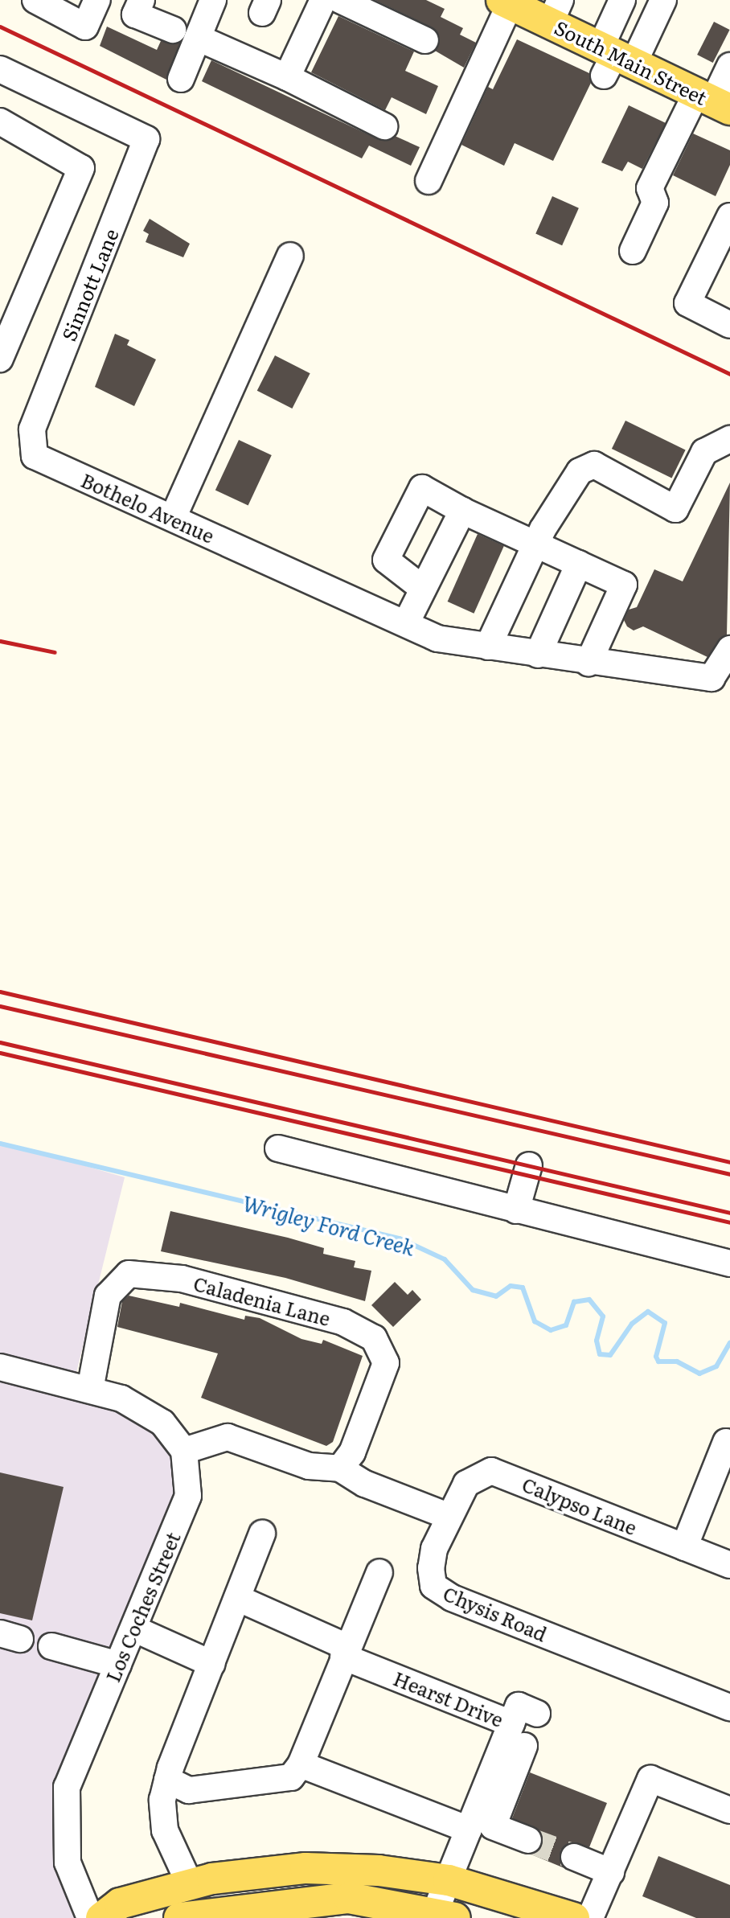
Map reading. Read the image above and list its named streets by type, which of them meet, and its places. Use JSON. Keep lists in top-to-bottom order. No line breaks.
{"streets":{"main road":["South Main Street"],"street":["Sinnott Lane","Bothelo Avenue","Caladenia Lane","Calypso Lane","Los Coches Street","Chysis Road","Hearst Drive"]},"crossings":[["Sinnott Lane","Bothelo Avenue"],["Calypso Lane","Chysis Road"]],"water":["Wrigley Ford Creek"]}
